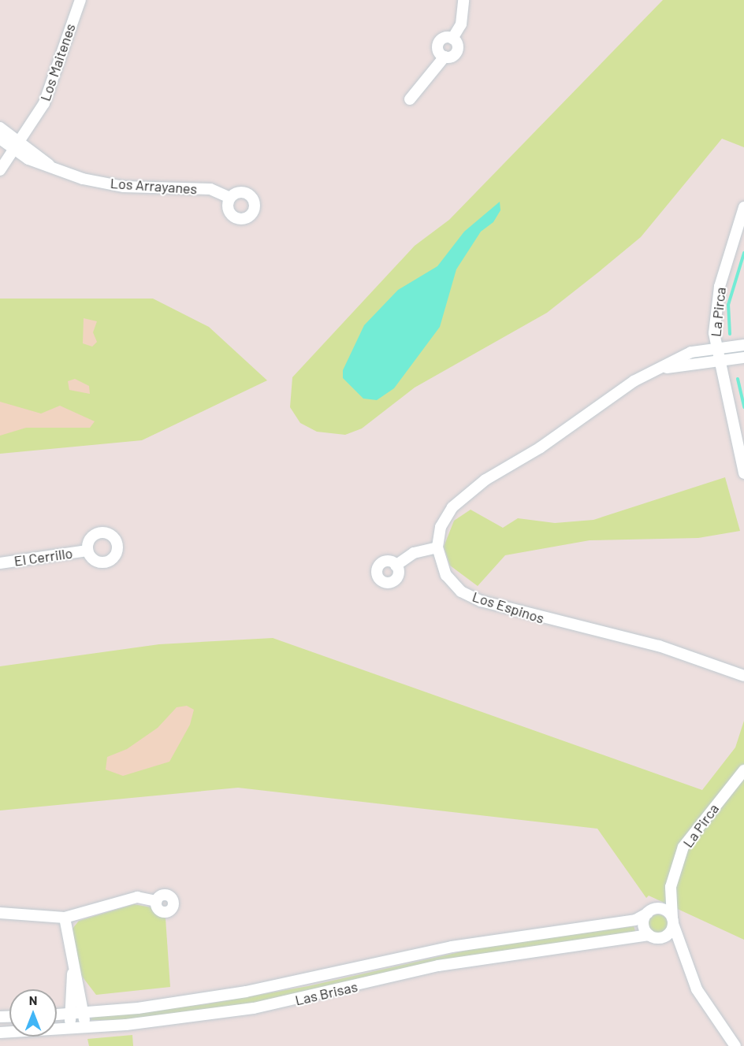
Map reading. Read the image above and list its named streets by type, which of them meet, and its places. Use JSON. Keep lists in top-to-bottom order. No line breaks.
{"streets":{"street":["Los Maitenes","Los Arrayanes","La Pirca","El Cerrillo","Los Espinos","Las Brisas"]},"crossings":[["Los Maitenes","Los Arrayanes"],["La Pirca","Los Espinos"],["La Pirca","Las Brisas"]],"north":"top"}
